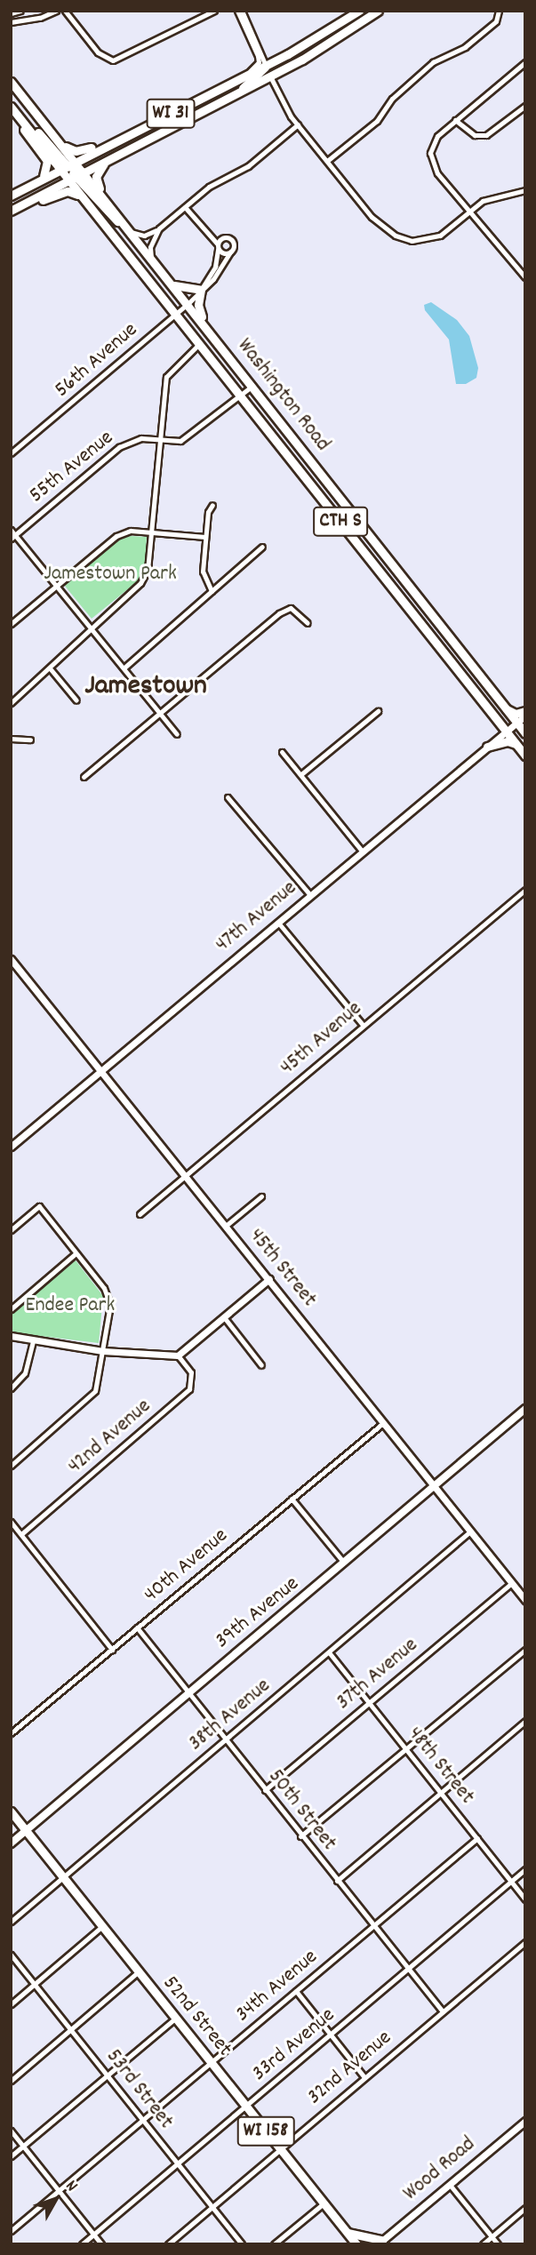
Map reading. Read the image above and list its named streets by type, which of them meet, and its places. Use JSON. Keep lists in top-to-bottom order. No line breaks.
{"streets":{"main road":["WI 31","Washington Road","CTH S","39th Avenue","52nd Street","WI 158"],"street":["56th Avenue","55th Avenue","47th Avenue","45th Avenue","45th Street","42nd Avenue","40th Avenue","37th Avenue","38th Avenue","48th Street","50th Street","34th Avenue","33rd Avenue","32nd Avenue","53rd Street","Wood Road"]},"crossings":[["WI 31","Washington Road"],["56th Avenue","Washington Road"],["Washington Road","55th Avenue"],["Washington Road","47th Avenue"],["47th Avenue","45th Street"],["45th Avenue","45th Street"],["45th Street","40th Avenue"],["45th Street","39th Avenue"],["45th Street","37th Avenue"],["45th Street","38th Avenue"],["40th Avenue","50th Street"],["39th Avenue","50th Street"],["39th Avenue","52nd Street"],["37th Avenue","48th Street"],["37th Avenue","50th Street"],["38th Avenue","48th Street"],["38th Avenue","50th Street"],["38th Avenue","52nd Street"],["48th Street","34th Avenue"],["48th Street","33rd Avenue"],["50th Street","34th Avenue"],["50th Street","33rd Avenue"],["50th Street","32nd Avenue"],["34th Avenue","52nd Street"],["34th Avenue","53rd Street"],["52nd Street","33rd Avenue"],["52nd Street","32nd Avenue"],["33rd Avenue","53rd Street"],["32nd Avenue","53rd Street"]],"districts":["Jamestown"],"parks":["Jamestown Park","Endee Park"],"north":"top right"}
